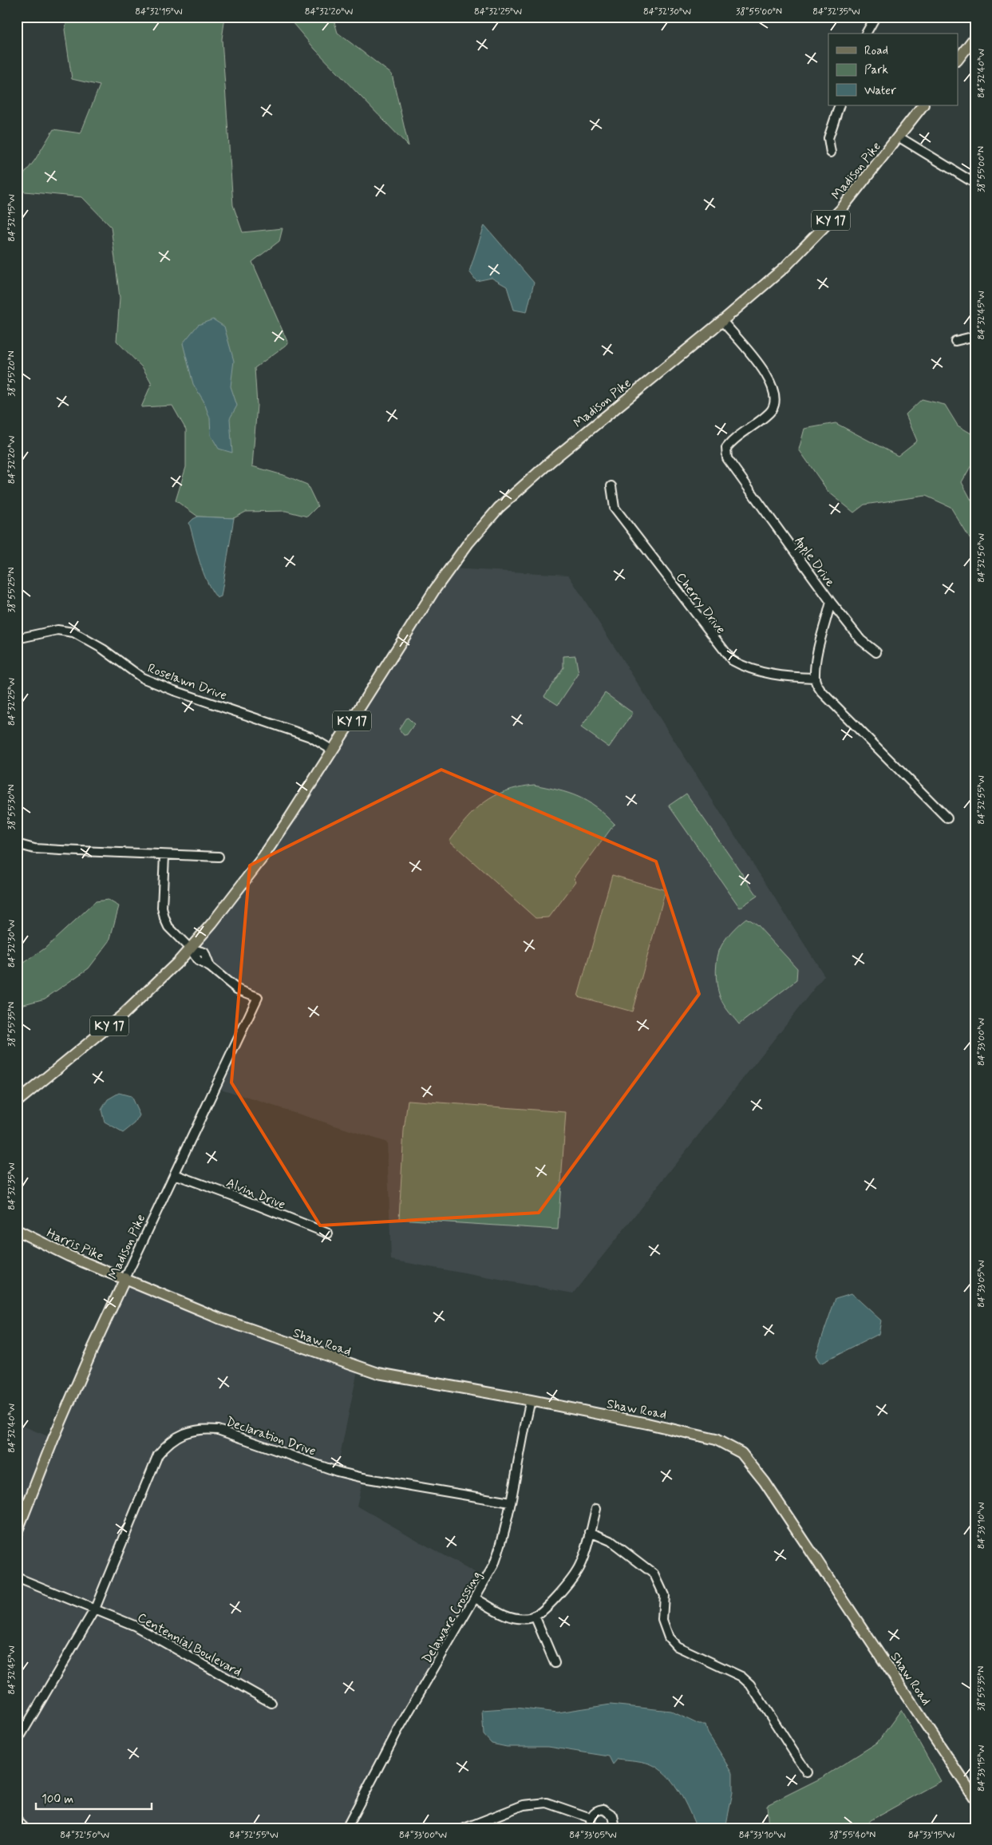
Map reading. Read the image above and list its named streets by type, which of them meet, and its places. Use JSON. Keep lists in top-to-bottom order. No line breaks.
{"streets":{"main road":["Madison Pike","KY 17","Harris Pike","Shaw Road"],"street":["Apple Drive","Cherry Drive","Roselawn Drive","Alvin Drive","Declaration Drive","Delaware Crossing","Centennial Boulevard"]},"crossings":[["Madison Pike","KY 17"],["Madison Pike","Apple Drive"],["Madison Pike","Roselawn Drive"],["Madison Pike","Alvin Drive"],["Madison Pike","Harris Pike"],["Madison Pike","Shaw Road"],["KY 17","Roselawn Drive"],["Apple Drive","Cherry Drive"],["Harris Pike","Shaw Road"],["Shaw Road","Delaware Crossing"],["Declaration Drive","Delaware Crossing"],["Declaration Drive","Centennial Boulevard"]],"legend":["Road","Park","Water"],"scale_bar":"100 m","coordinates":["84°32'15\"W","84°32'20\"W","84°32'25\"W","84°32'30\"W","38°55'00\"N","84°32'35\"W","84°32'40\"W","84°32'45\"W","38°55'20\"N","84°32'50\"W","38°55'25\"N","84°32'55\"W","38°55'30\"N","38°55'35\"N","84°33'00\"W","84°33'05\"W","84°33'10\"W","84°33'15\"W","38°55'40\"N"]}
